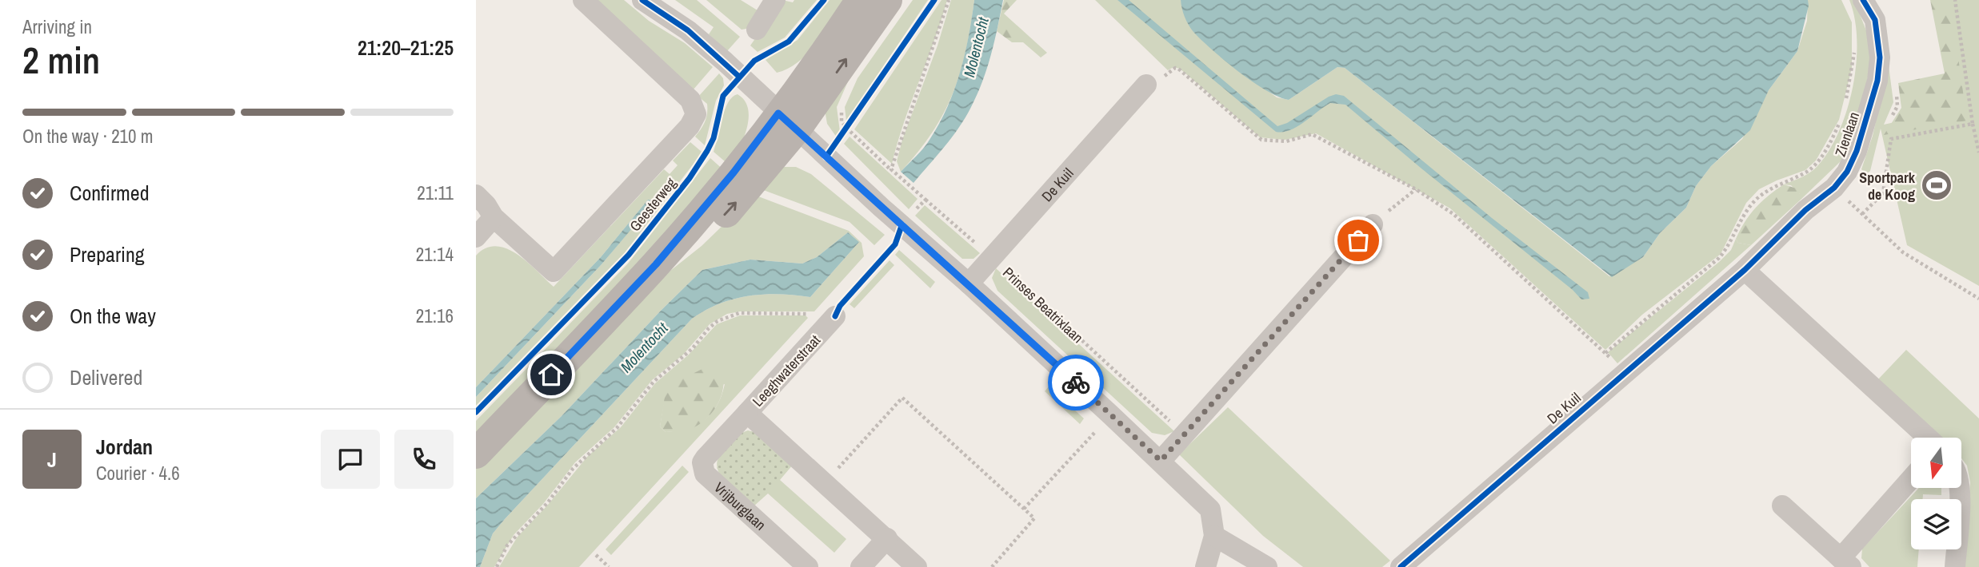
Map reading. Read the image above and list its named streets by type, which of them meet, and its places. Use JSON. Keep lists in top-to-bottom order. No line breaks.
{"streets":{"street":["Zienlaan","De Kuil","Geesterweg","Leeghwaterstraat","Vrijburglaan"],"path":["Prinses Beatrixlaan"]},"crossings":[["Zienlaan","De Kuil"],["De Kuil","Prinses Beatrixlaan"],["Leeghwaterstraat","Vrijburglaan"]],"water":["Molentocht"],"places":{"sports":["Sportpark de Koog"]},"north":"bottom","page":{"heading":["2 min","Arriving in","21:20–21:25"],"panel":["Jordan","Courier · 4.6"],"bar":"On the way · 210 m","list":[["Confirmed","21:11"],["Preparing","21:14"],["On the way","21:16"],"Delivered"],"round":"J"}}
